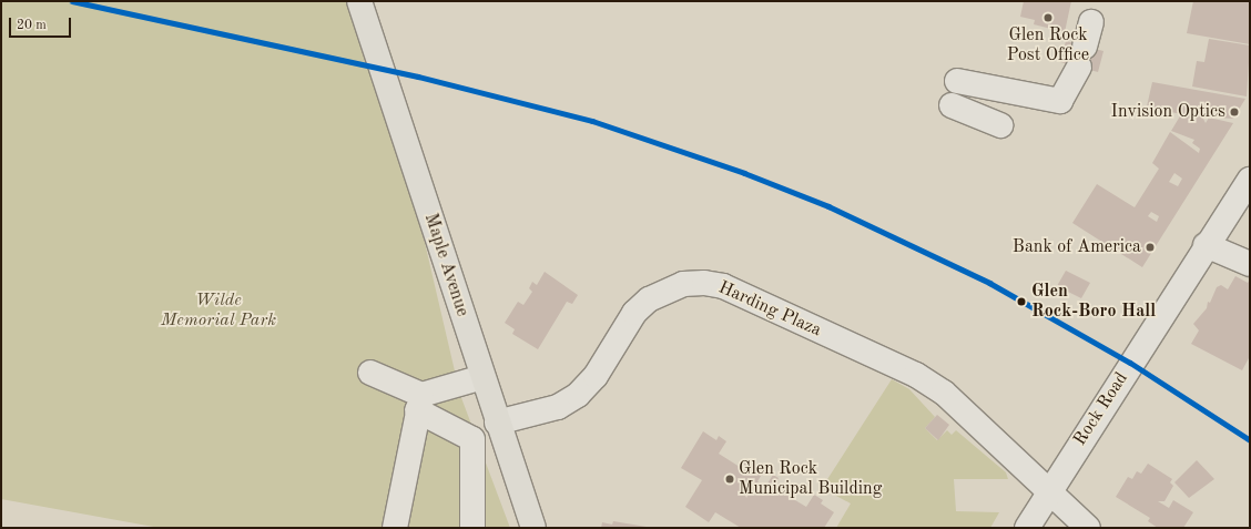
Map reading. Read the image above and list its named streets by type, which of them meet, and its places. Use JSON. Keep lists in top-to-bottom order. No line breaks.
{"streets":{"main road":["Maple Avenue"],"street":["Harding Plaza","Rock Road"]},"crossings":[["Maple Avenue","Harding Plaza"],["Harding Plaza","Rock Road"]],"parks":["Wilde Memorial Park"],"places":["Glen Rock Post Office","Invision Optics","Bank of America","Glen Rock-Boro Hall","Glen Rock Municipal Building"],"scale_bar":"20 m"}
